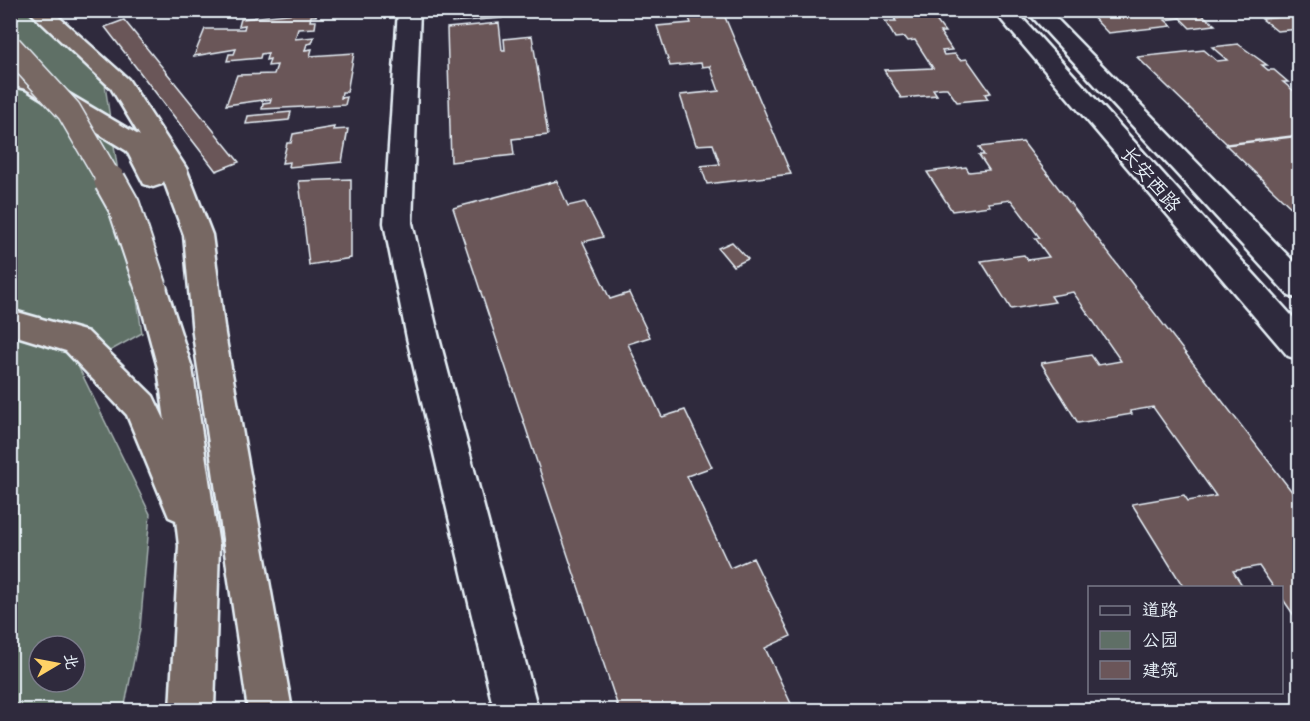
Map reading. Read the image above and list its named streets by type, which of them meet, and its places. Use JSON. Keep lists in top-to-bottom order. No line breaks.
{"streets":{"main road":["长安西路"]},"legend":["道路","公园","建筑"],"north":"right"}
